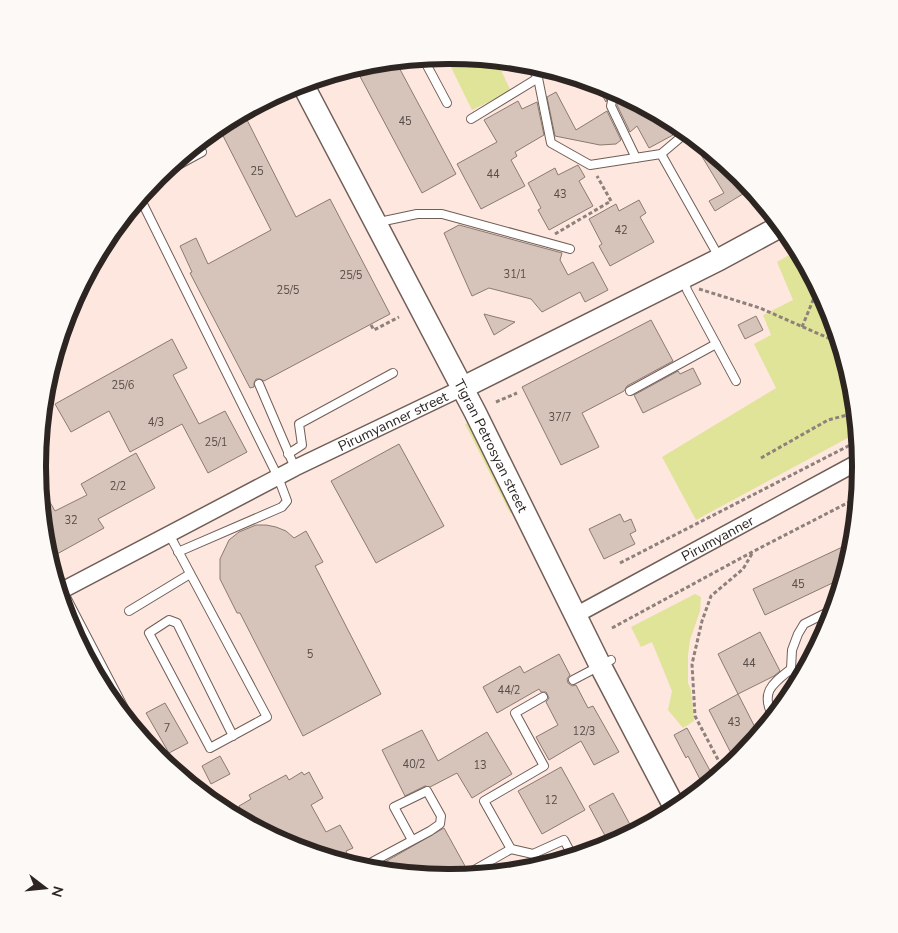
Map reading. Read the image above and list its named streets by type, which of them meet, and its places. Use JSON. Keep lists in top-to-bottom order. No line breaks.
{"streets":{"main road":["Pirumyanner street","Tigran Petrosyan street"],"street":["Pirumyanner"]},"crossings":[["Pirumyanner street","Tigran Petrosyan street"],["Tigran Petrosyan street","Pirumyanner"]],"house_numbers":["45","25","44","43","42","31/1","25/5","25/5","25/6","37/7","4/3","25/1","2/2","32","45","5","44","44/2","43","7","12/3","40/2","13","12"],"north":"right"}
